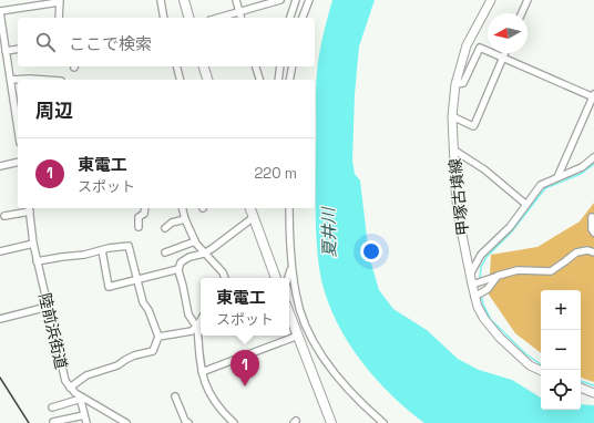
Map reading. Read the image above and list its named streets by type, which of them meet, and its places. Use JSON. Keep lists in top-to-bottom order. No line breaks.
{"streets":{"main road":["甲塚古墳線"],"street":["陸前浜街道"]},"water":["夏井川"],"north":"left","page":{"search":"ここで検索","heading":"周辺","list":[{"mark":"1","name":"東電工","note":"スポット","value":"220 m"}],"popup":["東電工","スポット"],"map_buttons":["+","−"],"pins":"1"}}
